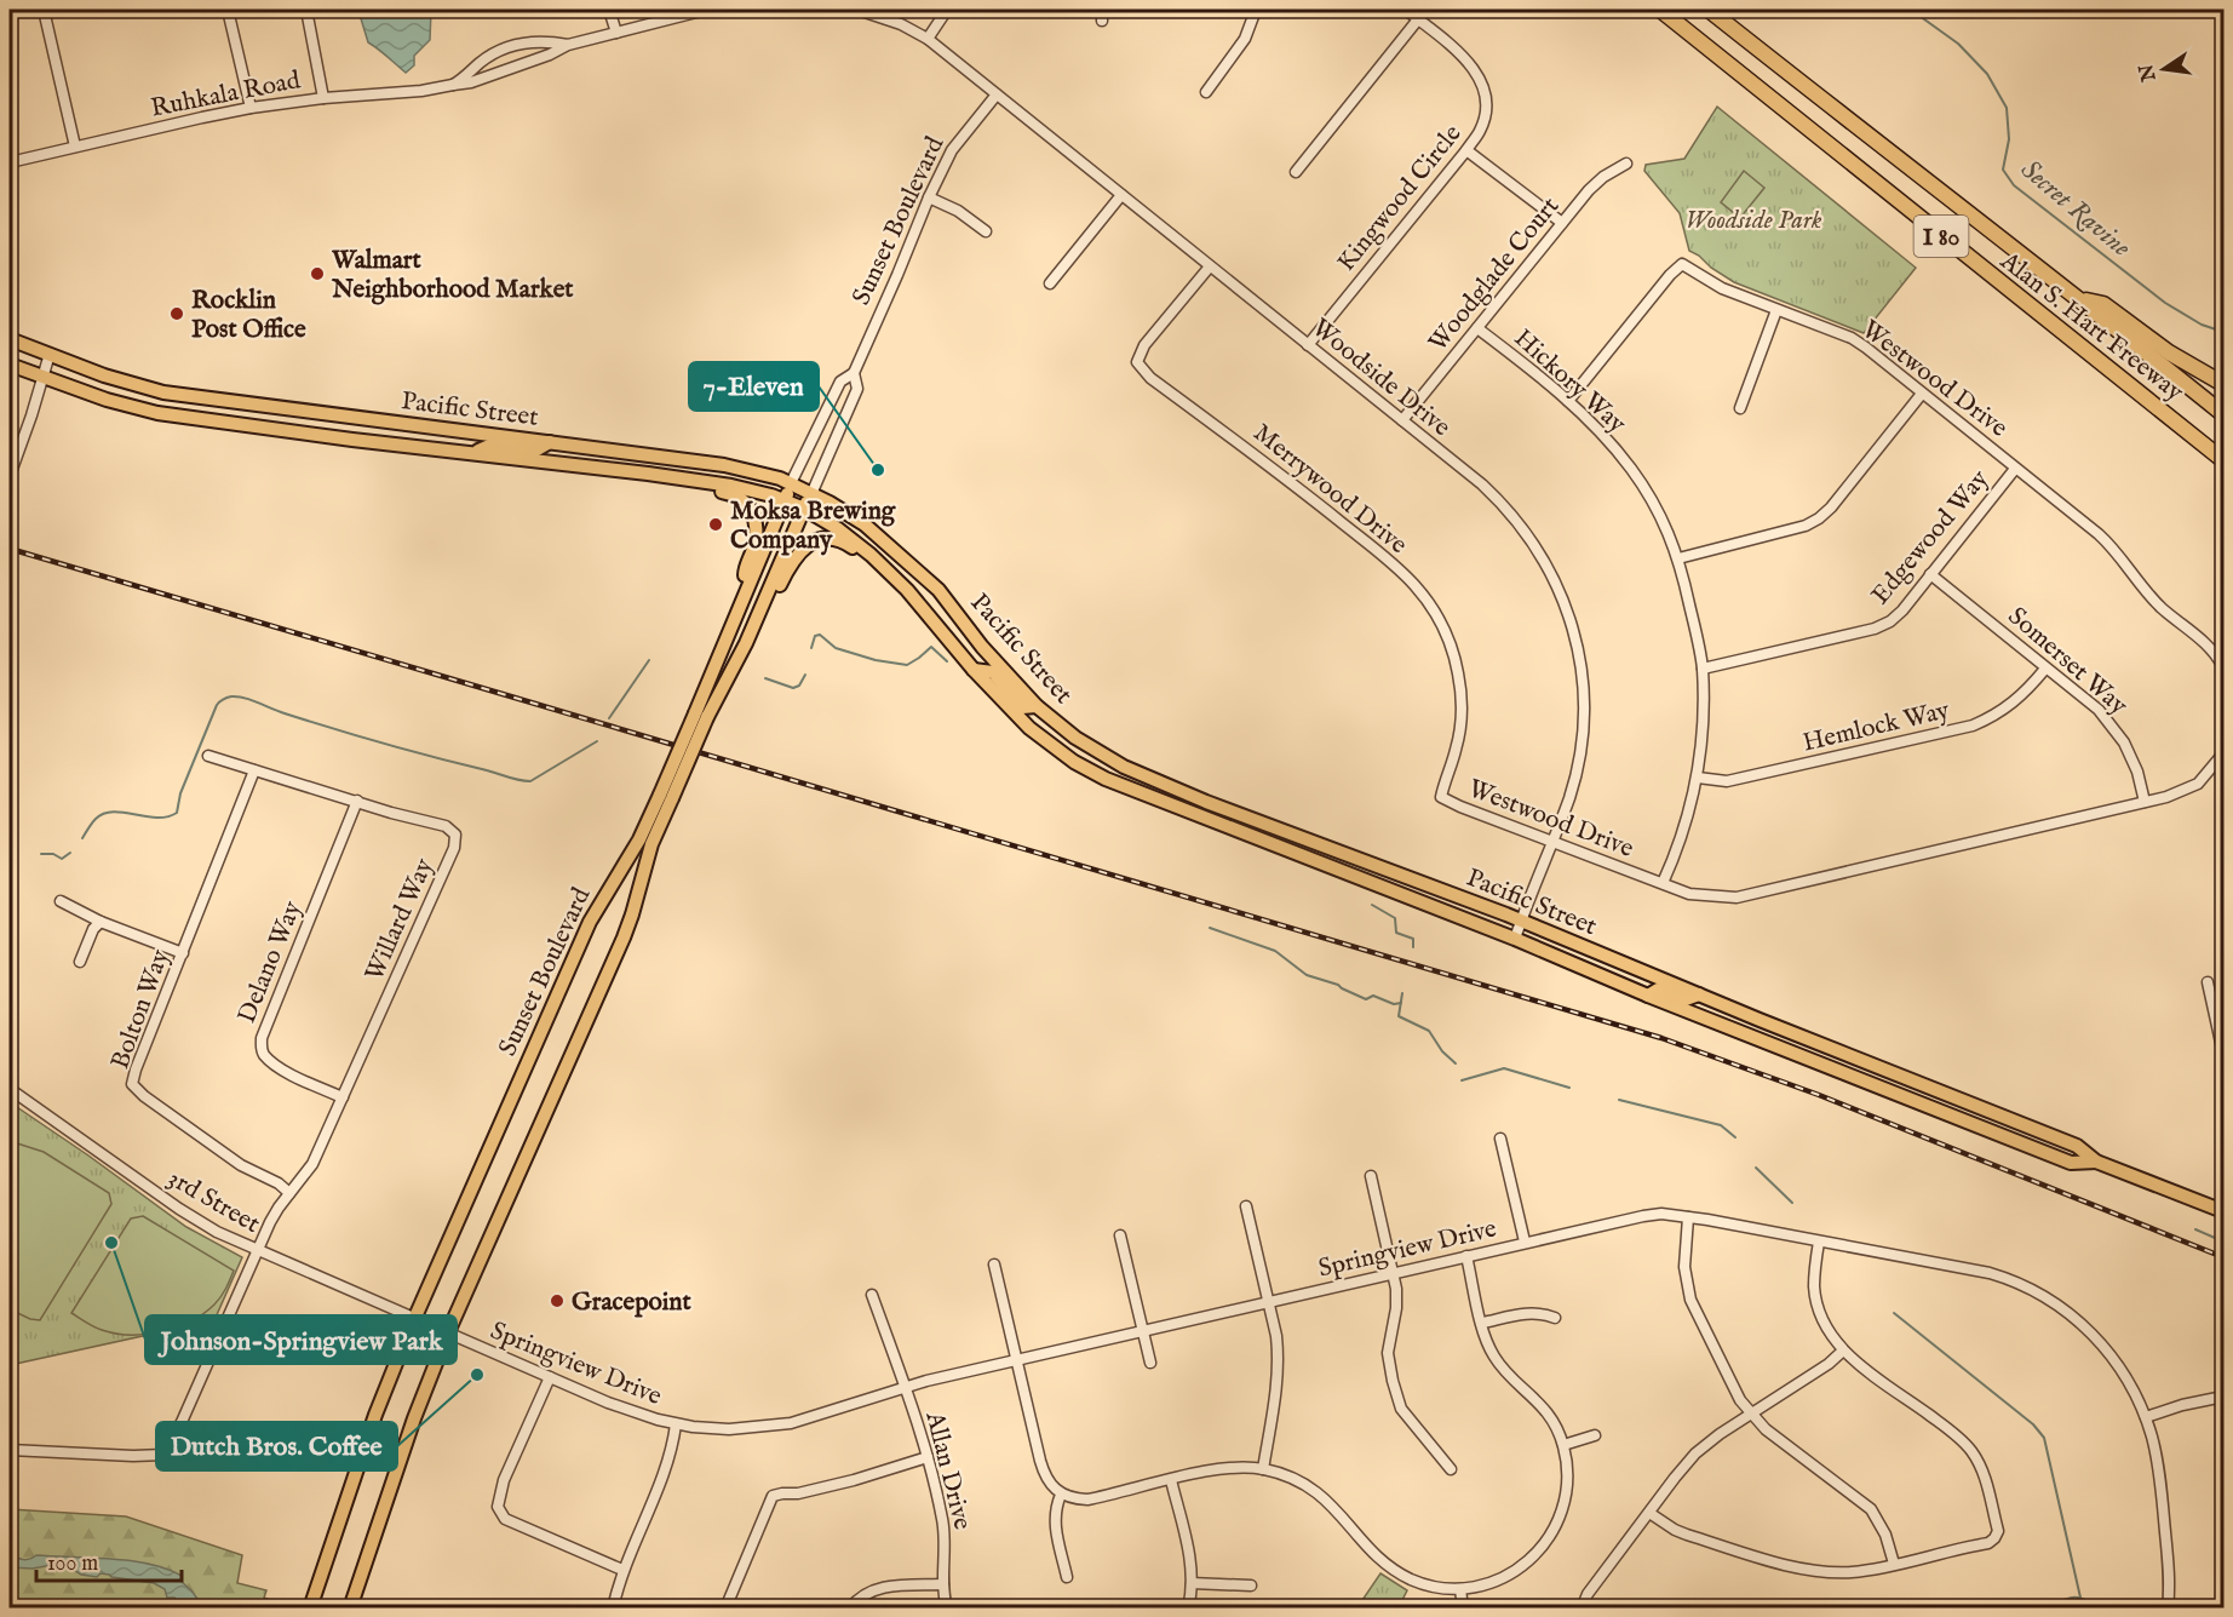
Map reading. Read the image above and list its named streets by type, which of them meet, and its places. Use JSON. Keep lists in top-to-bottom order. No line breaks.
{"streets":{"highway":["I 80","Alan S. Hart Freeway"],"main road":["Sunset Boulevard","Pacific Street"],"street":["Ruhkala Road","Kingwood Circle","Woodglade Court","Woodside Drive","Westwood Drive","Hickory Way","Merrywood Drive","Edgewood Way","Somerset Way","Hemlock Way","Willard Way","Delano Way","Bolton Way","3rd Street","Springview Drive","Allan Drive"]},"crossings":[["Kingwood Circle","Woodside Drive"],["Sunset Boulevard","Woodside Drive"],["Sunset Boulevard","Pacific Street"],["Sunset Boulevard","3rd Street"],["Sunset Boulevard","Springview Drive"],["Woodglade Court","Woodside Drive"],["Woodglade Court","Hickory Way"],["Woodside Drive","Westwood Drive"],["Woodside Drive","Pacific Street"],["Woodside Drive","Merrywood Drive"],["Westwood Drive","Hickory Way"],["Westwood Drive","Merrywood Drive"],["Westwood Drive","Edgewood Way"],["Westwood Drive","Somerset Way"],["Hickory Way","Edgewood Way"],["Hickory Way","Hemlock Way"],["Edgewood Way","Somerset Way"],["Somerset Way","Hemlock Way"],["Willard Way","Delano Way"],["Willard Way","Bolton Way"],["Willard Way","3rd Street"],["3rd Street","Springview Drive"],["Springview Drive","Allan Drive"]],"water":["Secret Ravine"],"parks":["Woodside Park"],"places":["Walmart Neighborhood Market","Rocklin Post Office","7-Eleven","Moksa Brewing Company","Johnson-Springview Park","Gracepoint","Dutch Bros. Coffee"],"scale_bar":"100 m","north":"left"}
